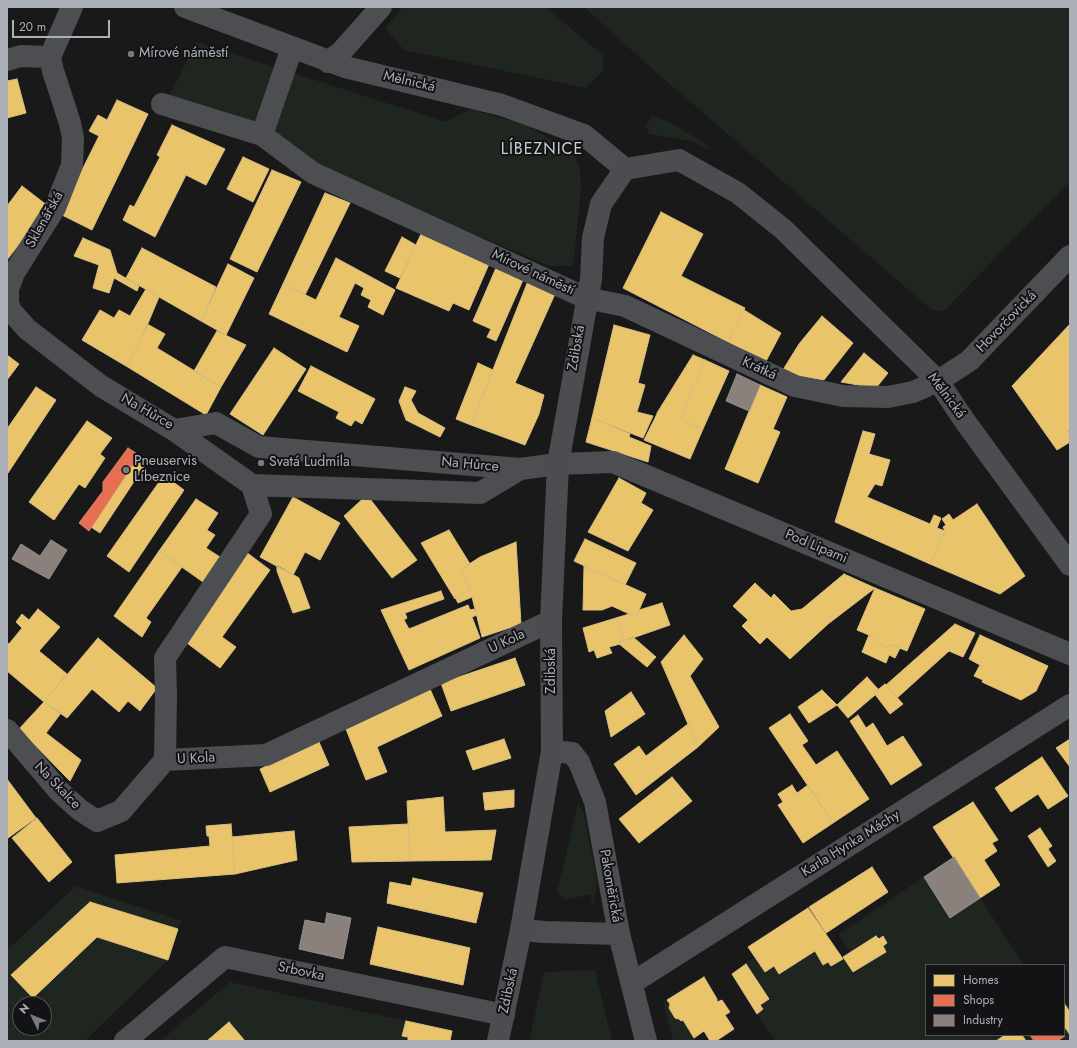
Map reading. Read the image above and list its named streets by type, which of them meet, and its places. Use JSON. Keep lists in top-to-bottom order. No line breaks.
{"streets":{"main road":["Mělnická","Mírové náměstí","Zdibská"],"street":["Sklenářská","Hovorčovická","Krátká","Na Hůrce","Pod Lipami","U Kola","Na Skalce","Karla Hynka Máchy","Pakoměřická","Srbovka"]},"crossings":[["Mělnická","Mírové náměstí"],["Mělnická","Hovorčovická"],["Mělnická","Krátká"],["Sklenářská","Na Hůrce"],["Mírové náměstí","Zdibská"],["Mírové náměstí","Krátká"],["Hovorčovická","Krátká"],["Zdibská","Krátká"],["Zdibská","Na Hůrce"],["Zdibská","Pod Lipami"],["Zdibská","U Kola"],["Zdibská","Pakoměřická"],["Zdibská","Srbovka"],["Na Hůrce","Pod Lipami"],["Na Hůrce","U Kola"],["U Kola","Na Skalce"],["Karla Hynka Máchy","Pakoměřická"]],"districts":["LÍBEZNICE"],"places":["Mírové náměstí","Svatá Ludmila","Pneuservis Líbeznice"],"legend":["Homes","Shops","Industry"],"scale_bar":"20 m","north":"top left"}
